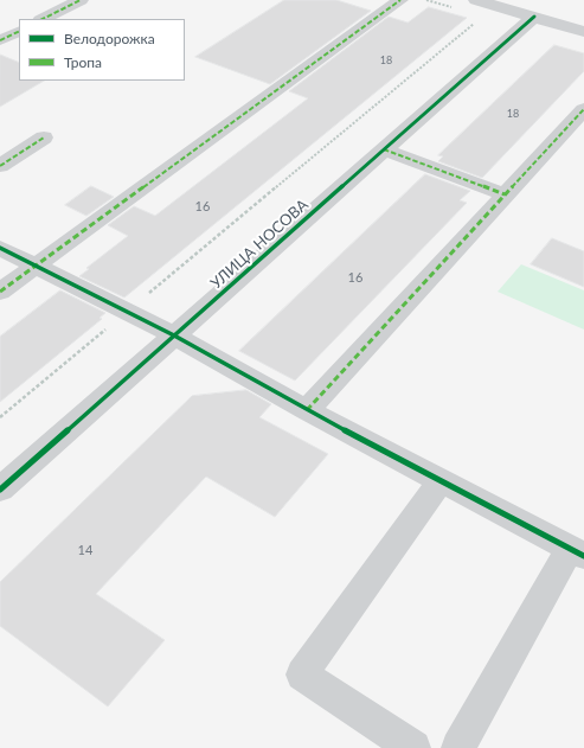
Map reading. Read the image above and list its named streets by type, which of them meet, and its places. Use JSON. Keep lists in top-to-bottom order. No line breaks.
{"streets":{"street":["УЛИЦА НОСОВА"]},"house_numbers":["18","18","16","16","14"],"legend":["Велодорожка","Тропа"]}
